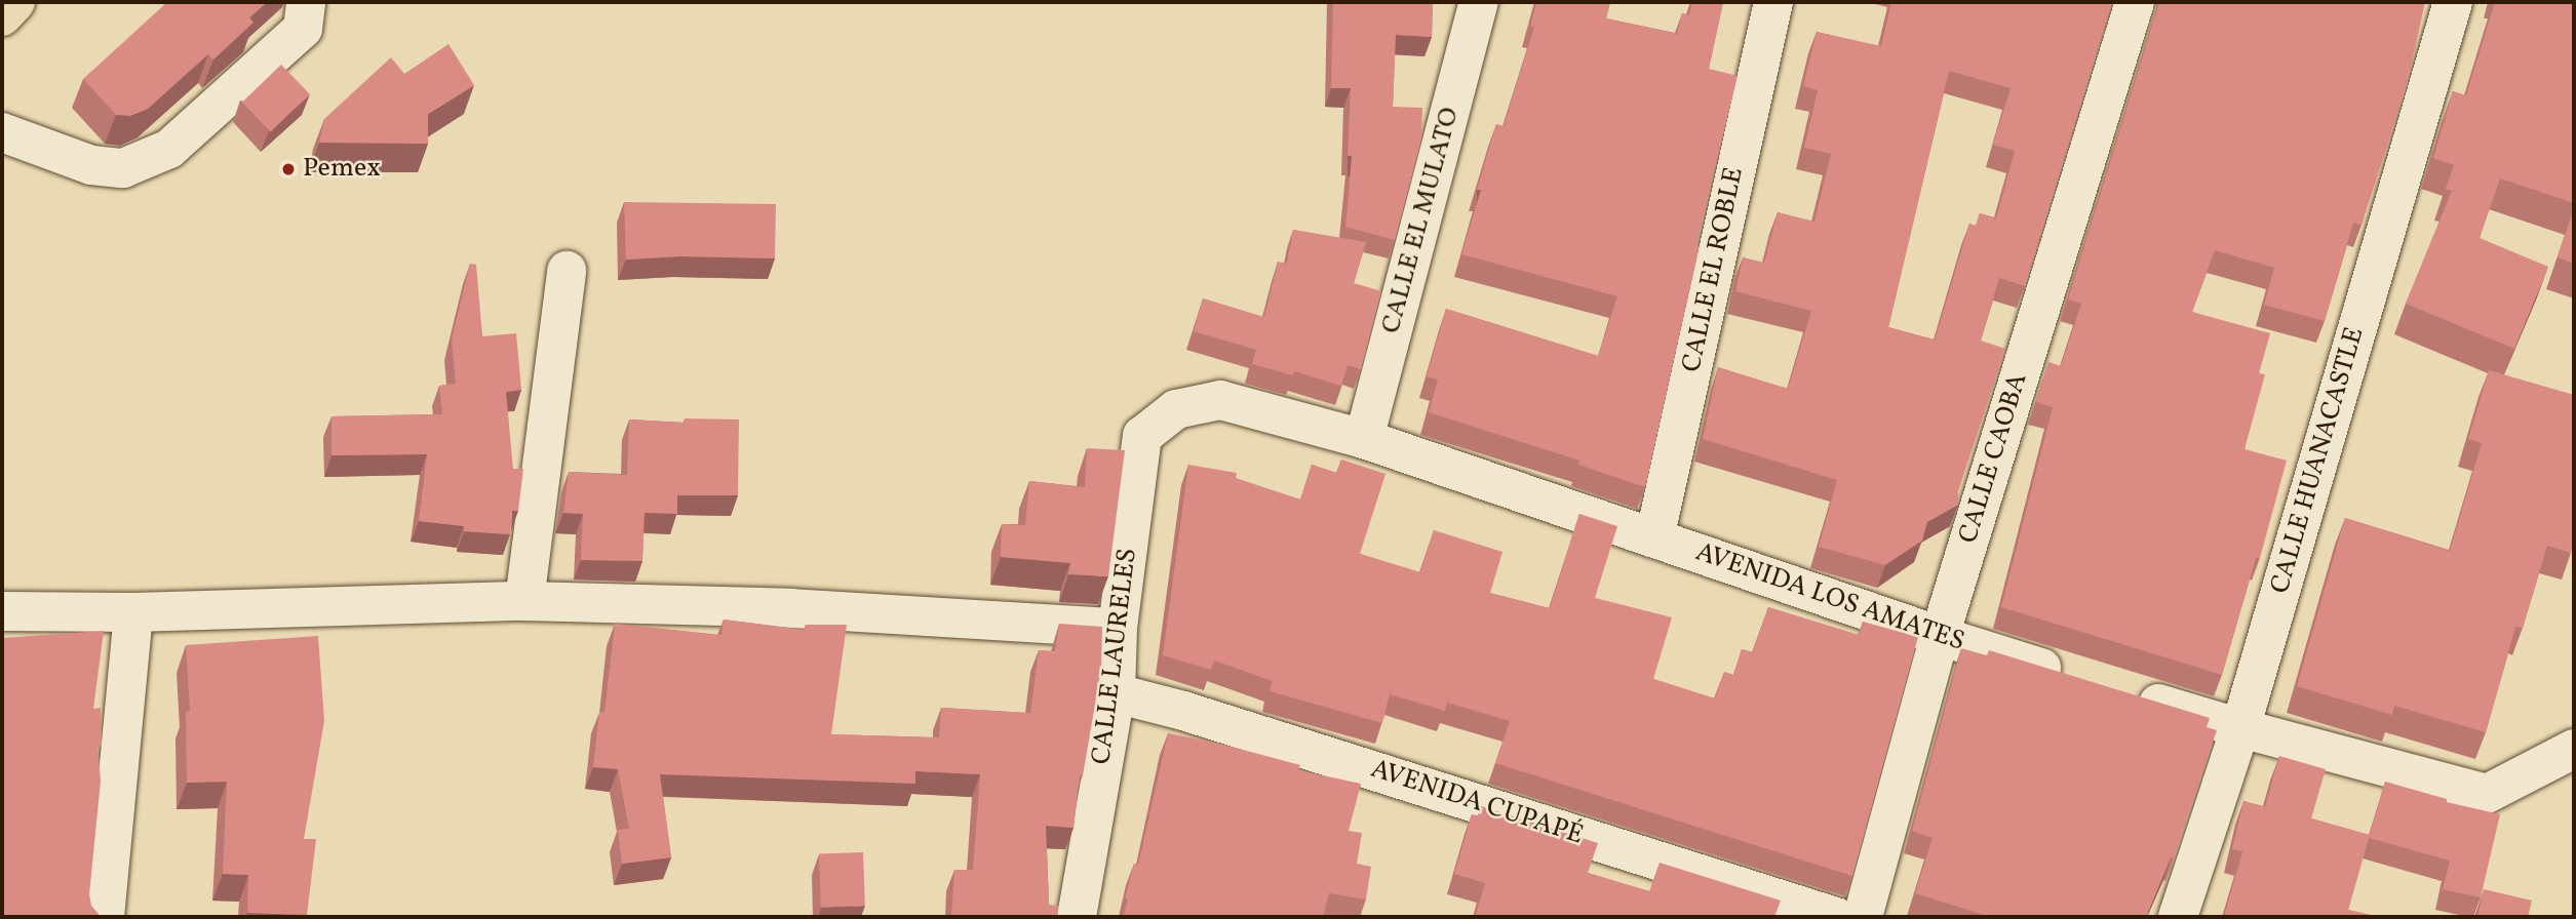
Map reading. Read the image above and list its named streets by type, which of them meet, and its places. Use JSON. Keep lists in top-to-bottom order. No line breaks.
{"streets":{"street":["CALLE EL MULATO","CALLE EL ROBLE","CALLE CAOBA","CALLE HUANACASTLE","AVENIDA LOS AMATES","CALLE LAURELES","AVENIDA CUPAPÉ"]},"crossings":[["CALLE EL MULATO","AVENIDA LOS AMATES"],["CALLE EL ROBLE","AVENIDA LOS AMATES"],["CALLE CAOBA","AVENIDA LOS AMATES"],["AVENIDA LOS AMATES","CALLE LAURELES"],["CALLE LAURELES","AVENIDA CUPAPÉ"]],"places":["Pemex"]}
